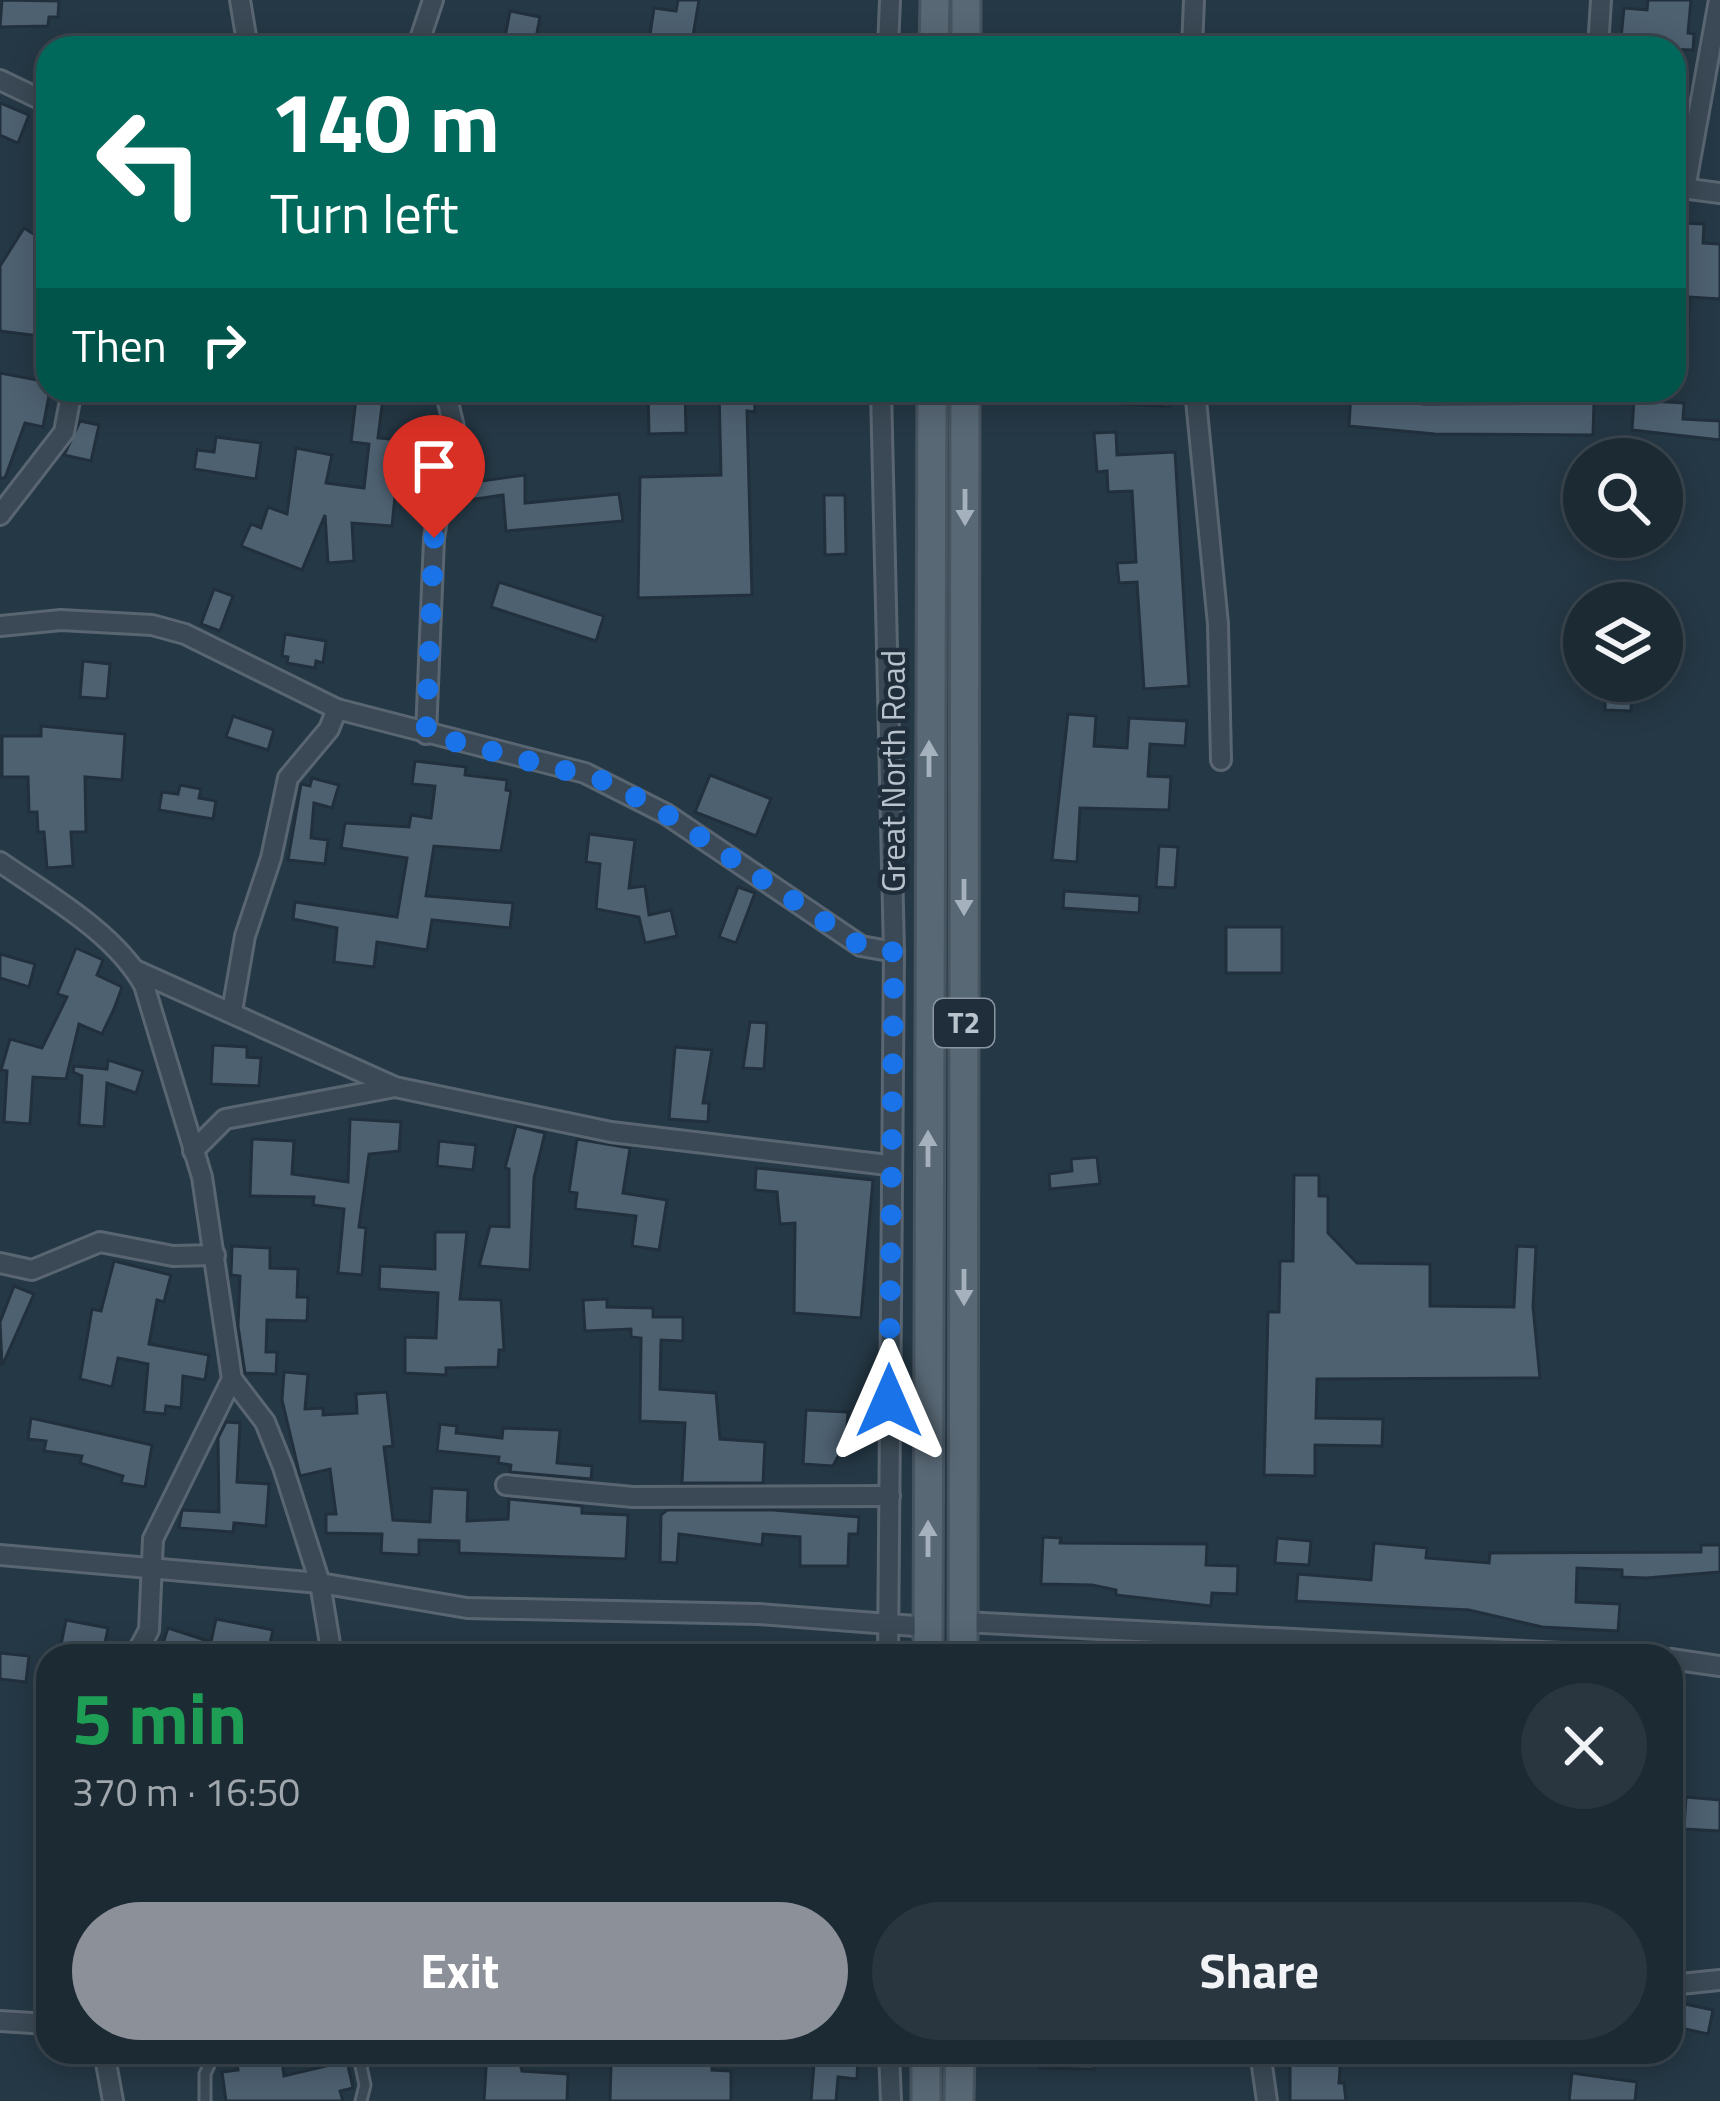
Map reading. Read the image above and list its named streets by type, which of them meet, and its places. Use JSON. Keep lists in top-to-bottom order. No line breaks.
{"streets":{"main road":["Great North Road","T2"]},"page":{"turn":["140 m","Turn left"],"then":"Then","heading":["5 min","370 m · 16:50"],"buttons":["Exit","Share"]}}
